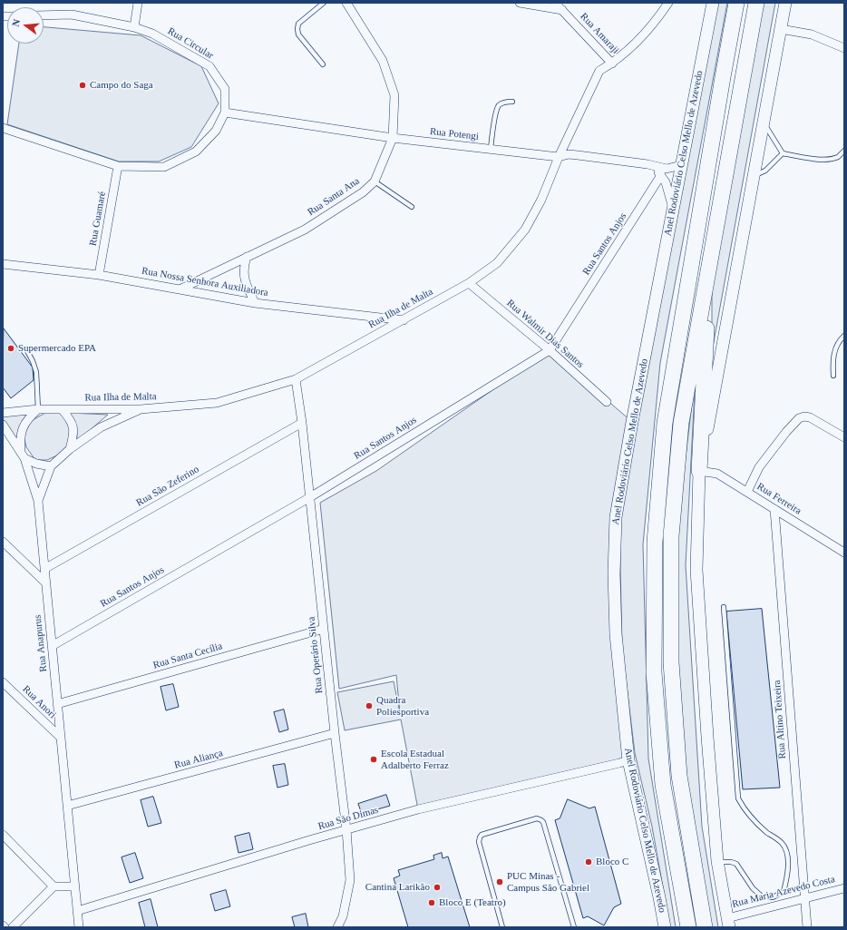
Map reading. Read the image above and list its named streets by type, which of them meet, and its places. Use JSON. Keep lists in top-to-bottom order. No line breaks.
{"streets":{"main road":["Anel Rodoviário Celso Mello de Azevedo"],"street":["Rua Amaraji","Rua Circular","Rua Potengi","Rua Santa Ana","Rua Guamaré","Rua Santos Anjos","Rua Nossa Senhora Auxiliadora","Rua Ilha de Malta","Rua Walmir Dias Santos","Rua São Zeferino","Rua Ferreira","Rua Anapurus","Rua Operário Silva","Rua Santa Cecília","Rua Anori","Rua Altino Teixeira","Rua Aliança","Rua São Dimas","Rua Maria Azevedo Costa"]},"crossings":[["Rua Amaraji","Rua Ilha de Malta"],["Rua Circular","Rua Potengi"],["Rua Circular","Rua Guamaré"],["Rua Potengi","Anel Rodoviário Celso Mello de Azevedo"],["Rua Potengi","Rua Santa Ana"],["Rua Potengi","Rua Ilha de Malta"],["Anel Rodoviário Celso Mello de Azevedo","Rua São Dimas"],["Rua Santa Ana","Rua Nossa Senhora Auxiliadora"],["Rua Guamaré","Rua Nossa Senhora Auxiliadora"],["Rua Santos Anjos","Rua Walmir Dias Santos"],["Rua Santos Anjos","Rua Anapurus"],["Rua Santos Anjos","Rua Operário Silva"],["Rua Nossa Senhora Auxiliadora","Rua Ilha de Malta"],["Rua Ilha de Malta","Rua Walmir Dias Santos"],["Rua Ilha de Malta","Rua Anapurus"],["Rua Ilha de Malta","Rua Operário Silva"],["Rua São Zeferino","Rua Anapurus"],["Rua São Zeferino","Rua Operário Silva"],["Rua Ferreira","Rua Altino Teixeira"],["Rua Anapurus","Rua Santa Cecília"],["Rua Anapurus","Rua Anori"],["Rua Anapurus","Rua Aliança"],["Rua Anapurus","Rua São Dimas"],["Rua Operário Silva","Rua Santa Cecília"],["Rua Operário Silva","Rua Aliança"],["Rua Operário Silva","Rua São Dimas"],["Rua Altino Teixeira","Rua Maria Azevedo Costa"]],"places":["Campo do Saga","Supermercado EPA","Quadra Poliesportiva","Escola Estadual Adalberto Ferraz","Bloco C","PUC Minas - Campus São Gabriel","Cantina Larikão","Bloco E (Teatro)"],"north":"left"}
